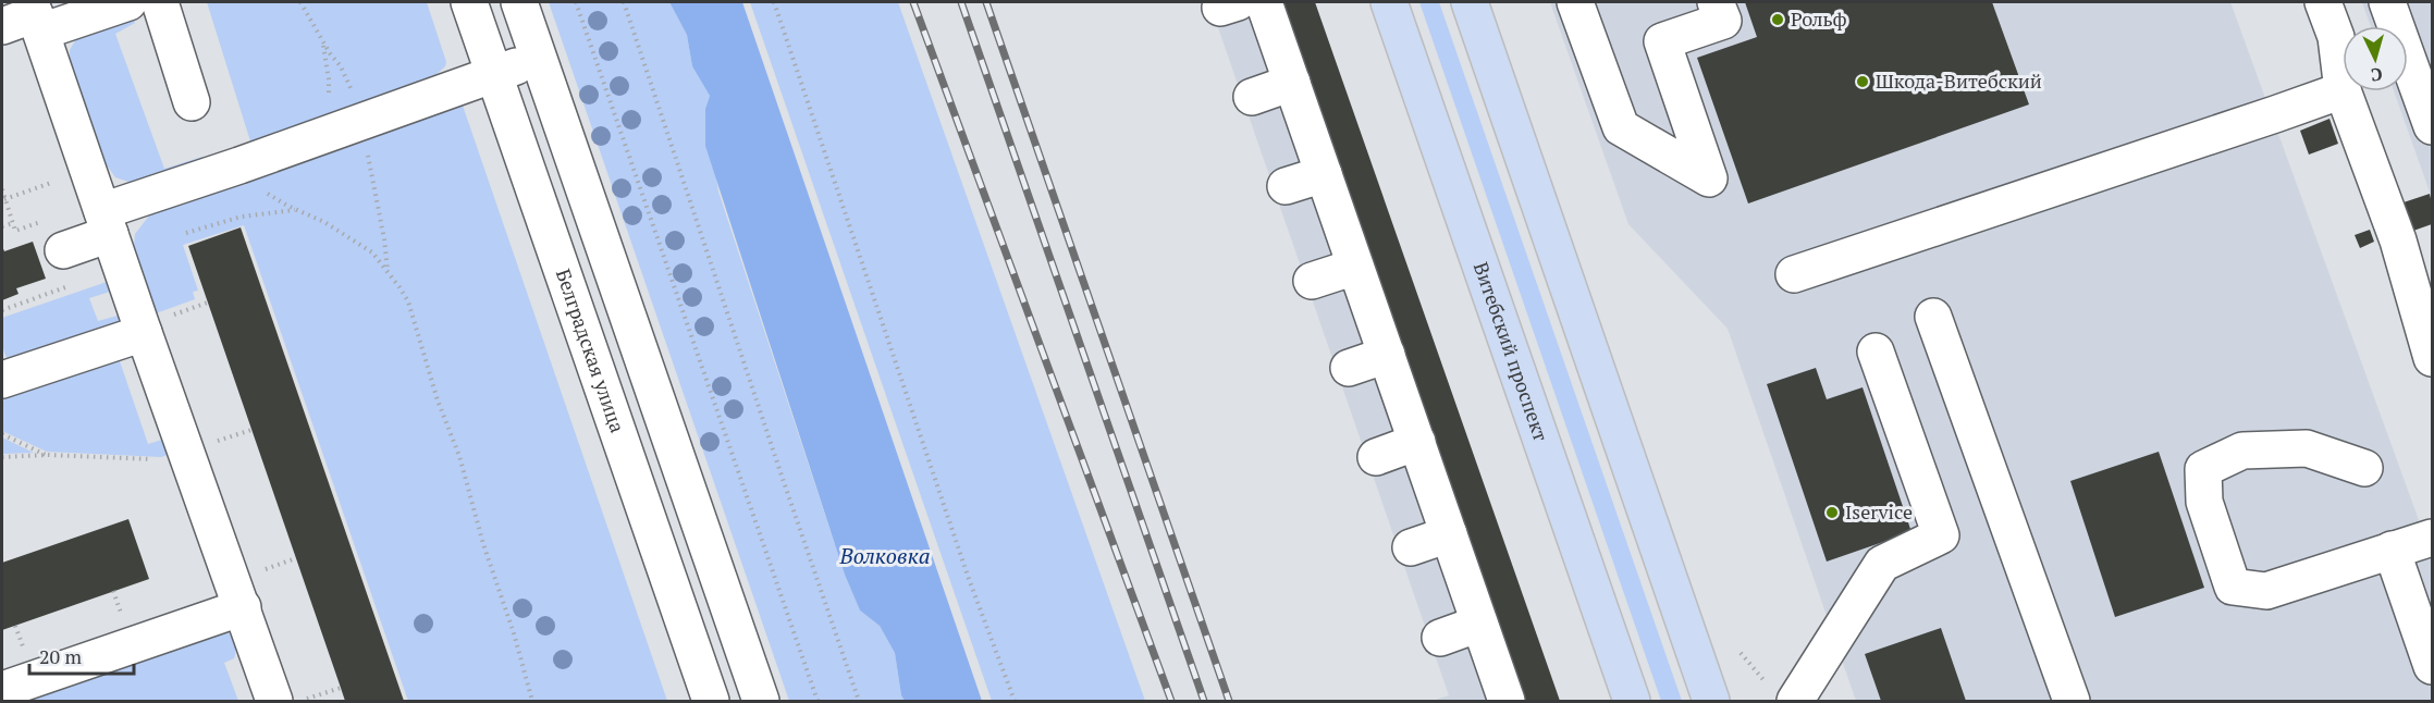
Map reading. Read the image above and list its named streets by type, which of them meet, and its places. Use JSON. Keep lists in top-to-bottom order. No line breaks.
{"streets":{"main road":["Витебский проспект"],"street":["Белградская улица"]},"water":["Волковка"],"places":["Рольф","Шкода-Витебский","Iservice"],"scale_bar":"20 m","north":"bottom"}
